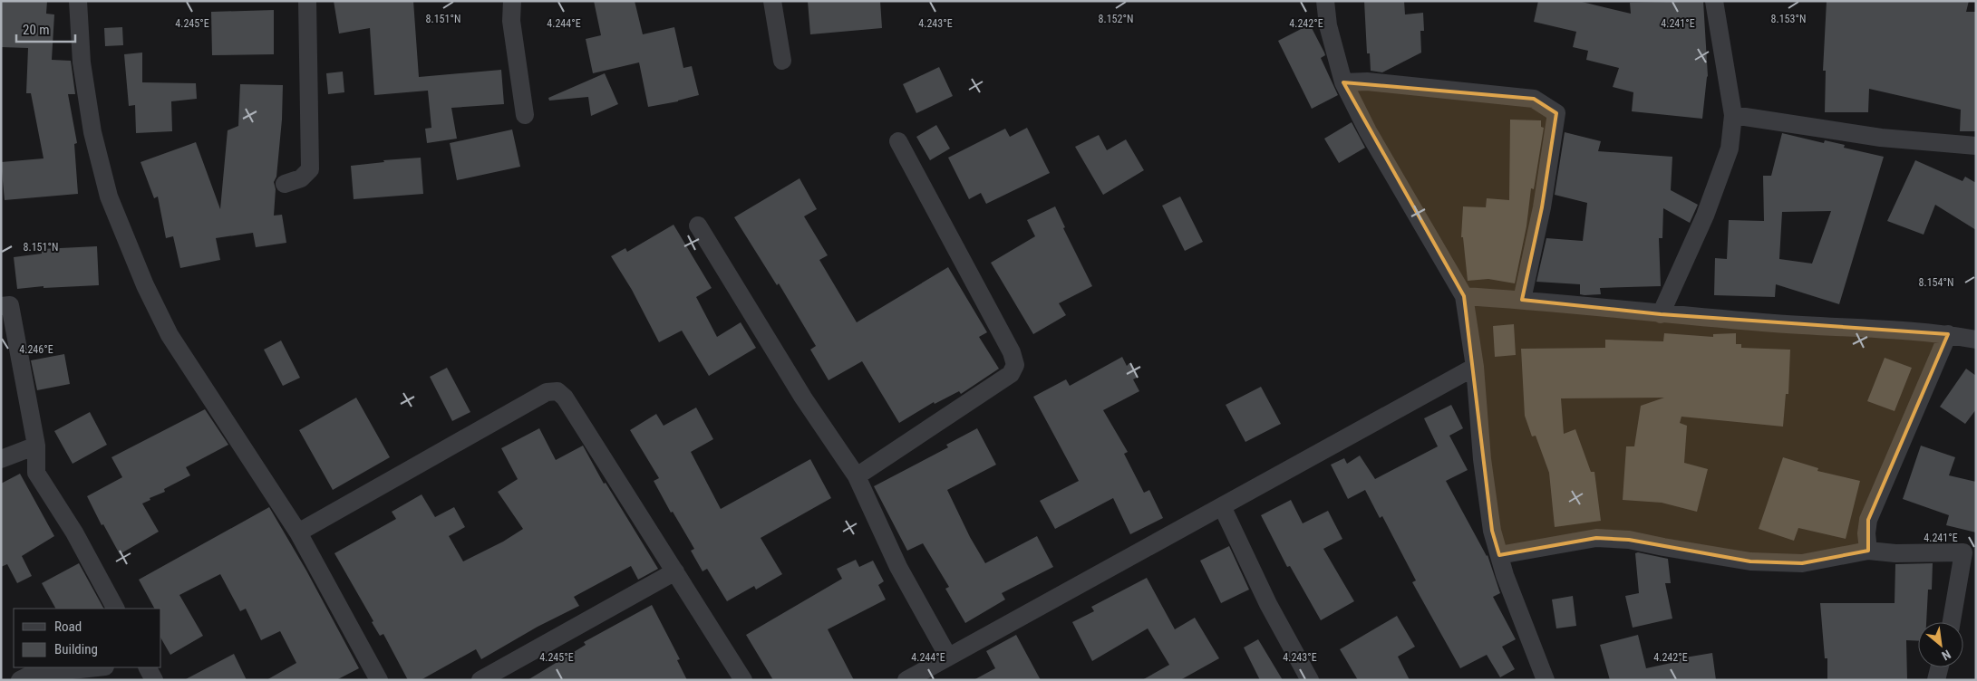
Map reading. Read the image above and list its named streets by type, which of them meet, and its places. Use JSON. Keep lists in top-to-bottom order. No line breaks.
{"legend":["Road","Building"],"scale_bar":"20 m","north":"bottom right","coordinates":["8.151°N","8.152°N","8.153°N","4.245°E","4.244°E","4.243°E","4.242°E","4.241°E","8.154°N","4.246°E"]}
